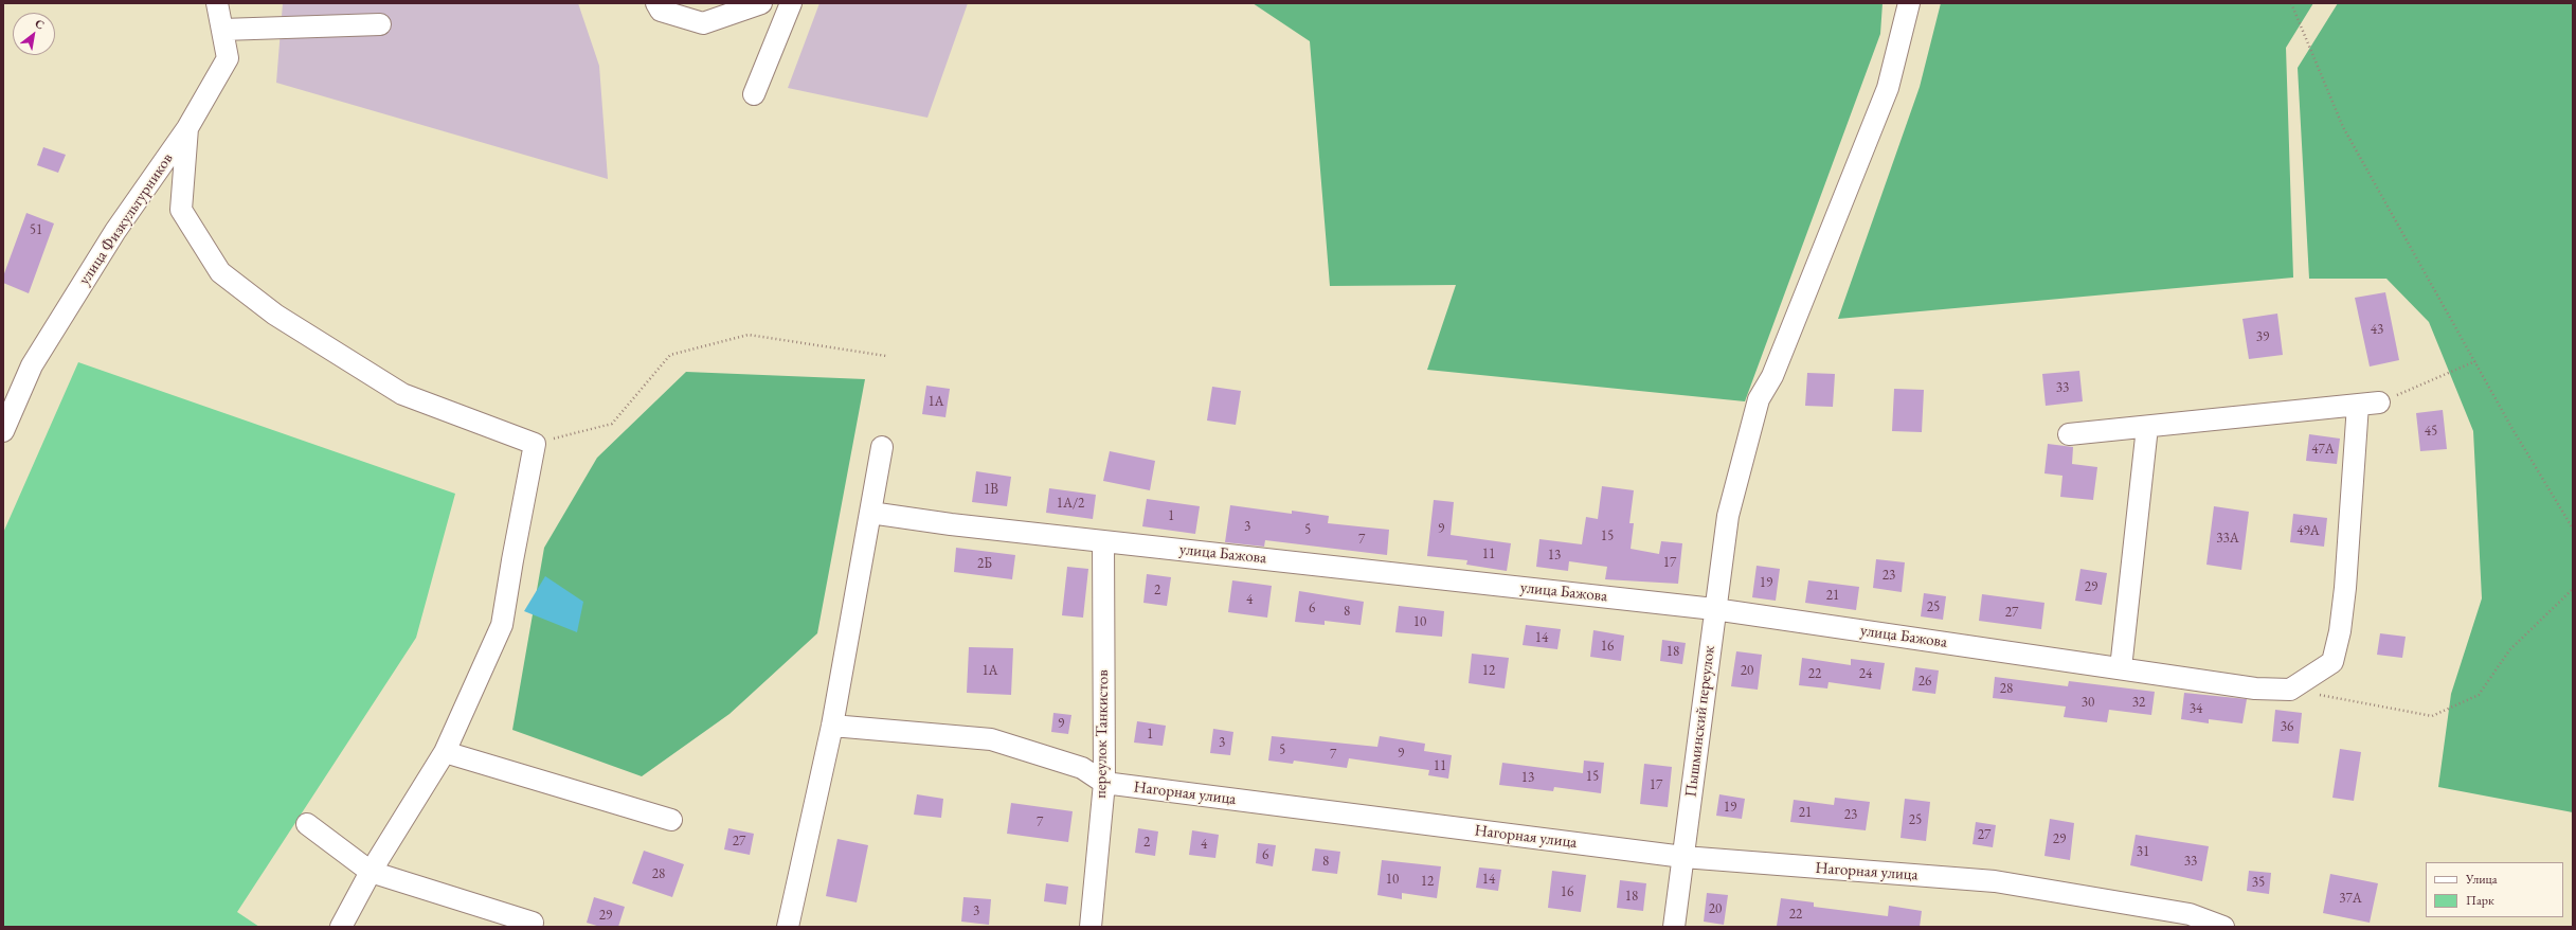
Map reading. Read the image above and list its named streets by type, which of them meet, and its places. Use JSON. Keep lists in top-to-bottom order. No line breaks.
{"streets":{"street":["улица Физкультурников","улица Бажова","Пышминский переулок","переулок Танкистов","Нагорная улица"]},"crossings":[["улица Бажова","Пышминский переулок"],["улица Бажова","переулок Танкистов"],["Пышминский переулок","Нагорная улица"],["переулок Танкистов","Нагорная улица"]],"house_numbers":["51","43","39","33","1А","45","47А","1В","1А/2","1","3","9","5","49А","15","33А","7","11","13","17","2Б","23","19","29","2","21","4","25","6","8","27","10","14","16","18","1А","12","20","22","24","26","28","30","32","34","9","36","1","3","5","9","7","11","15","13","17","19","21","23","25","7","27","29","27","2","4","31","6","8","33","28","10","14","12","35","16","18","37А","20","3","22","29"],"legend":["Улица","Парк"],"north":"top right"}
